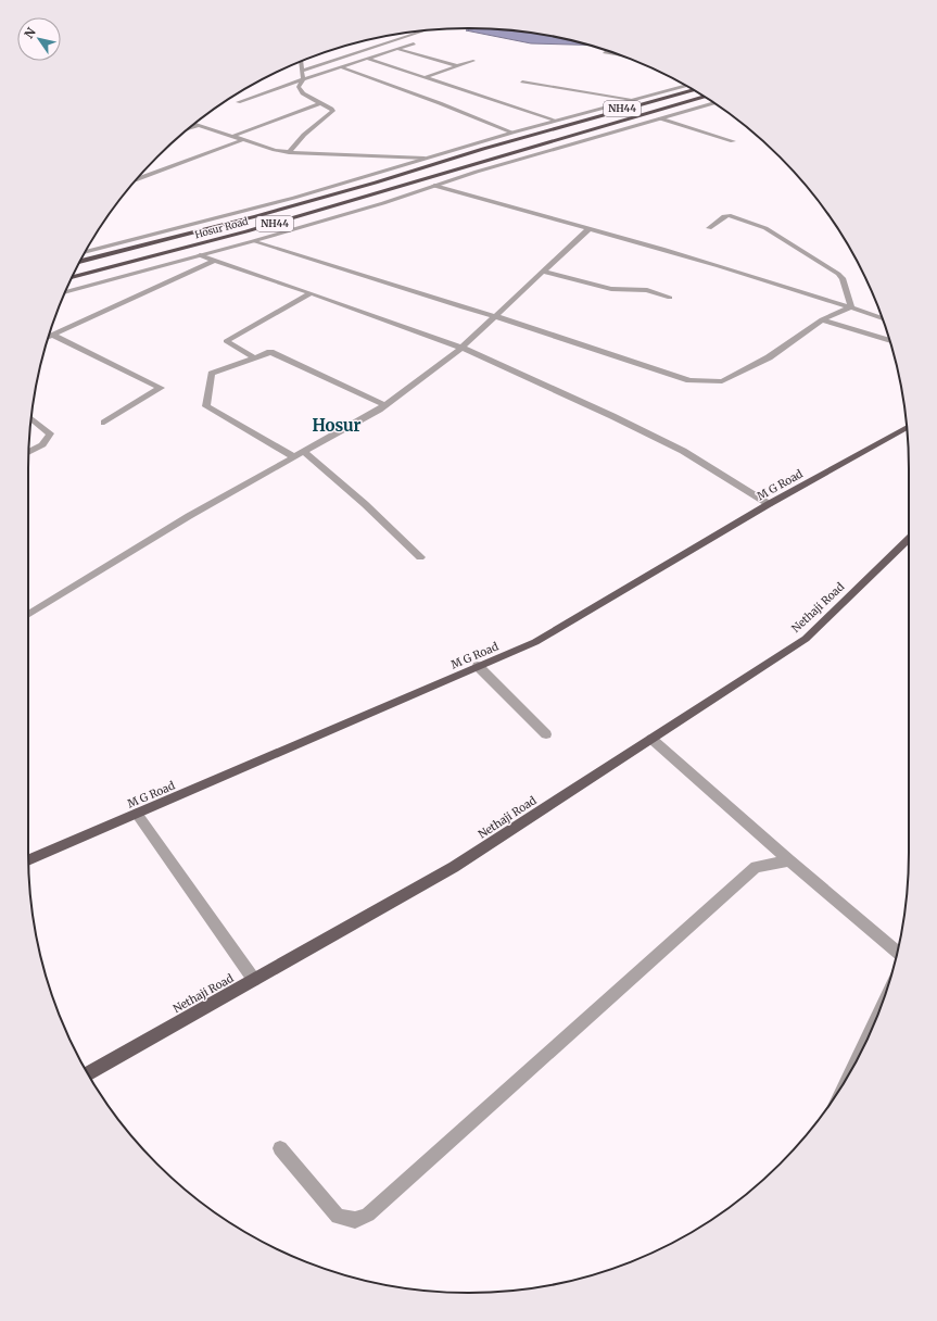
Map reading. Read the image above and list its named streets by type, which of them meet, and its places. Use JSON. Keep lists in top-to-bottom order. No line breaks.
{"streets":{"highway":["NH44","Hosur Road"],"main road":["M G Road","Nethaji Road"]},"crossings":[["NH44","Hosur Road"]],"districts":["Hosur"],"north":"top left"}
